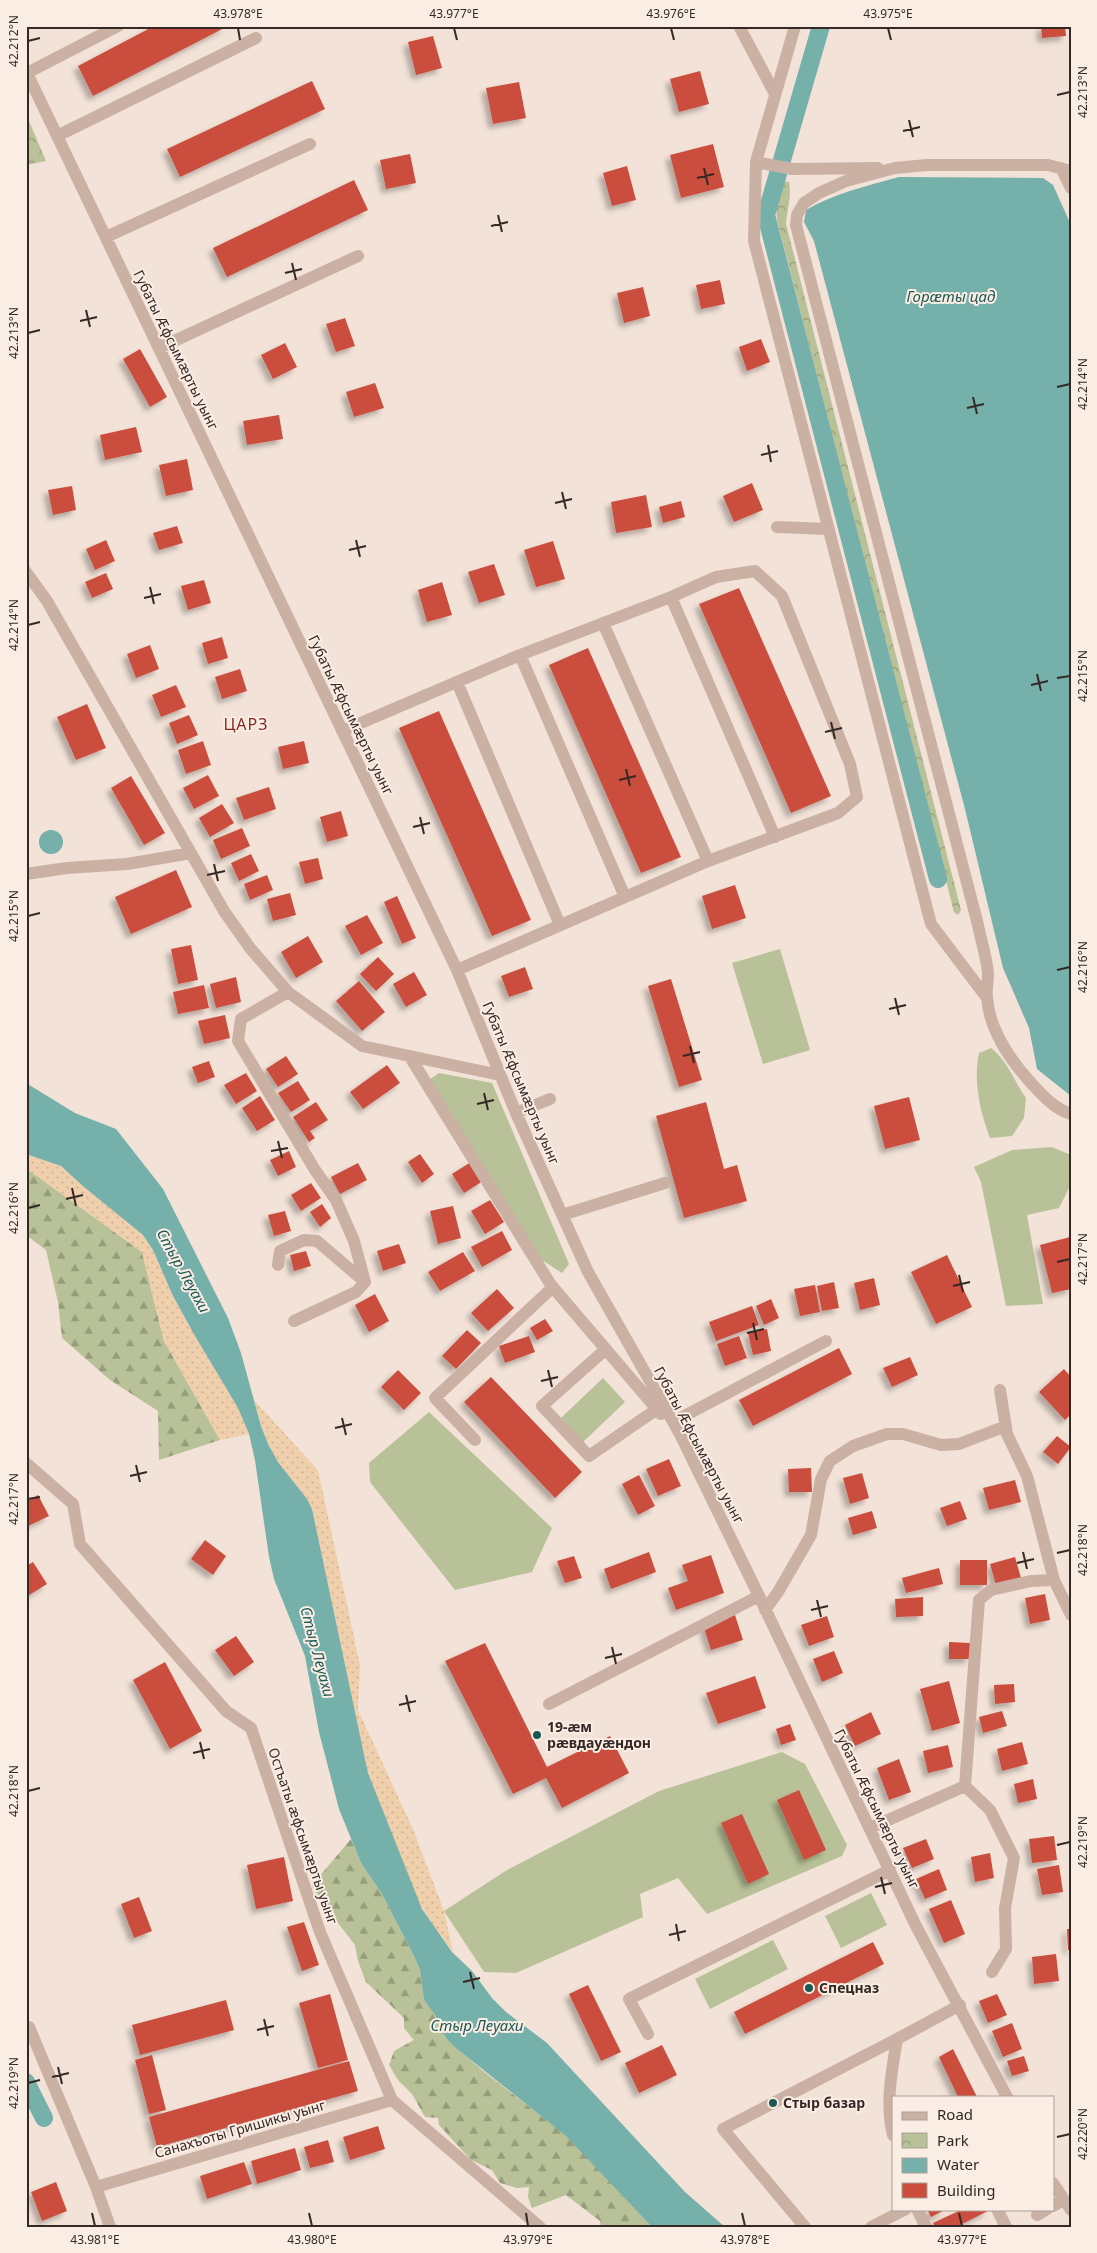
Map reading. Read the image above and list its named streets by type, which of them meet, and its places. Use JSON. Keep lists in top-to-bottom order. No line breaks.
{"streets":{"street":["Губаты Æфсымæрты уынг","Остъаты æфсымæрты уынг","Санахъоты Гришикы уынг"]},"crossings":[["Остъаты æфсымæрты уынг","Санахъоты Гришикы уынг"]],"districts":["ЦАРЗ"],"water":["Горӕты цад","Стыр Леуахи"],"places":["19-æм рӕвдауӕндон","Спецназ","Стыр базар"],"legend":["Road","Park","Water","Building"],"coordinates":["43.978°E","43.977°E","43.976°E","43.975°E","42.212°N","42.213°N","42.214°N","42.215°N","42.216°N","42.217°N","42.218°N","42.219°N","42.220°N","43.981°E","43.980°E","43.979°E"]}
